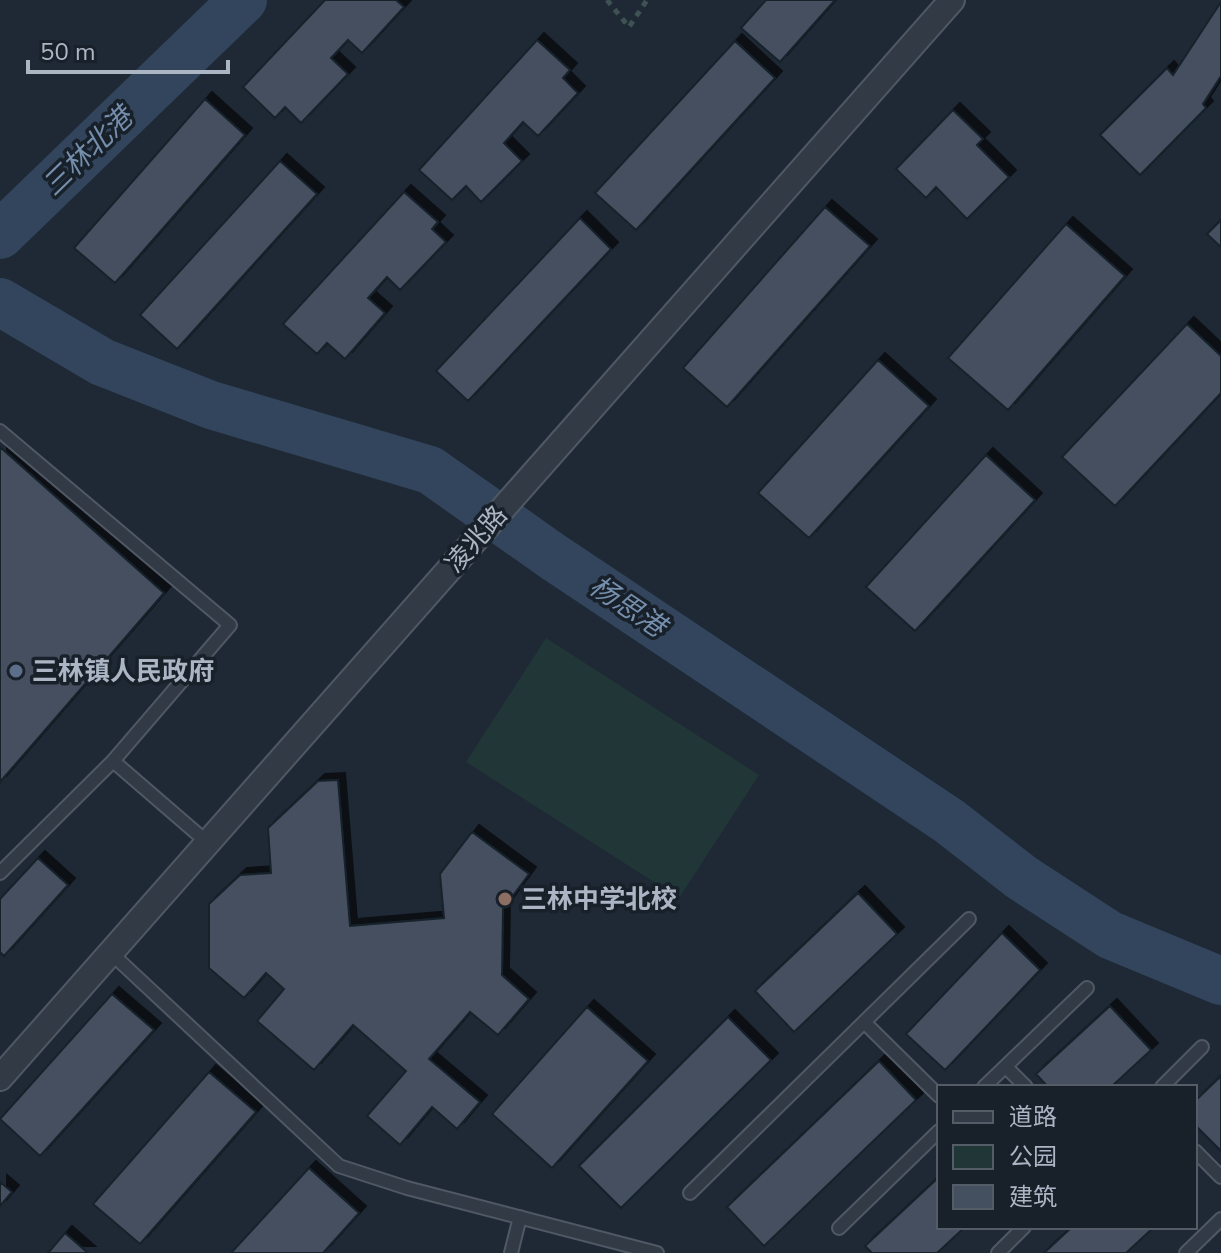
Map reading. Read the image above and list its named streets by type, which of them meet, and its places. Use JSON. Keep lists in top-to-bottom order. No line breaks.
{"streets":{"street":["凌兆路"]},"water":["三林北港","杨思港"],"places":["三林镇人民政府","三林中学北校"],"legend":["道路","公园","建筑"],"scale_bar":"50 m"}
